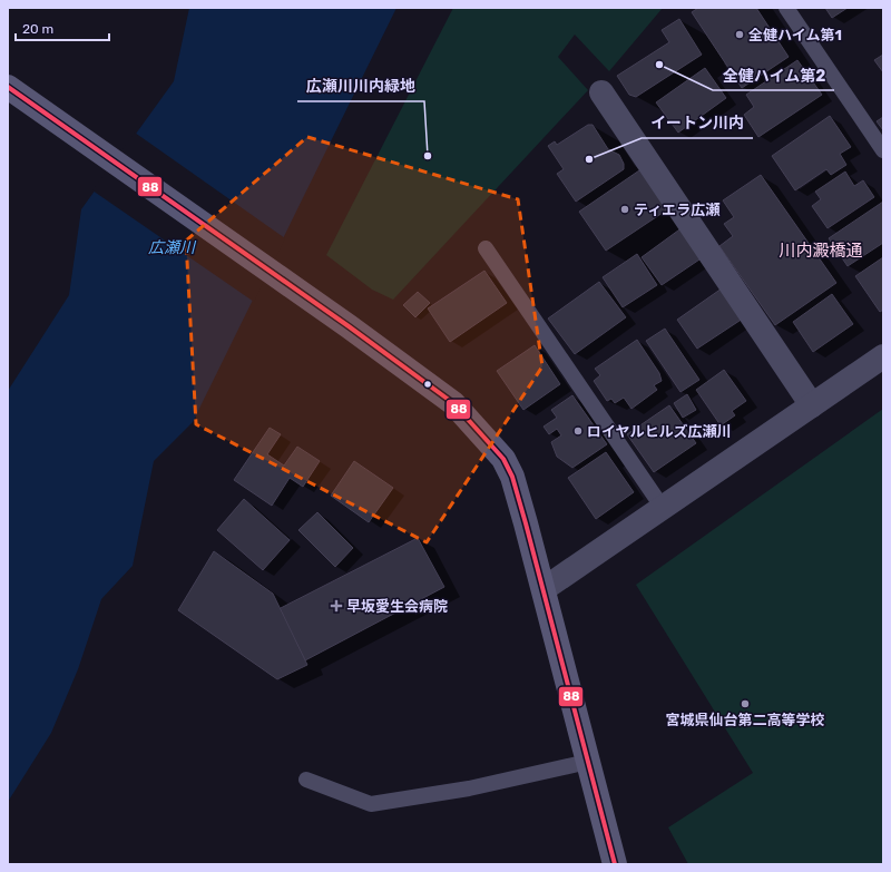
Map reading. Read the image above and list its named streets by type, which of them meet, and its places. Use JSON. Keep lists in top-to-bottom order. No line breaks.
{"districts":["川内澱橋通"],"water":["広瀬川"],"places":{"other":["全健ハイム第1","全健ハイム第2","広瀬川川内緑地","イートン川内","ティエラ広瀬","ロイヤルヒルズ広瀬川","宮城県仙台第二高等学校"],"health":["早坂愛生会病院"]},"lines":["transit line 88"],"scale_bar":"20 m"}
